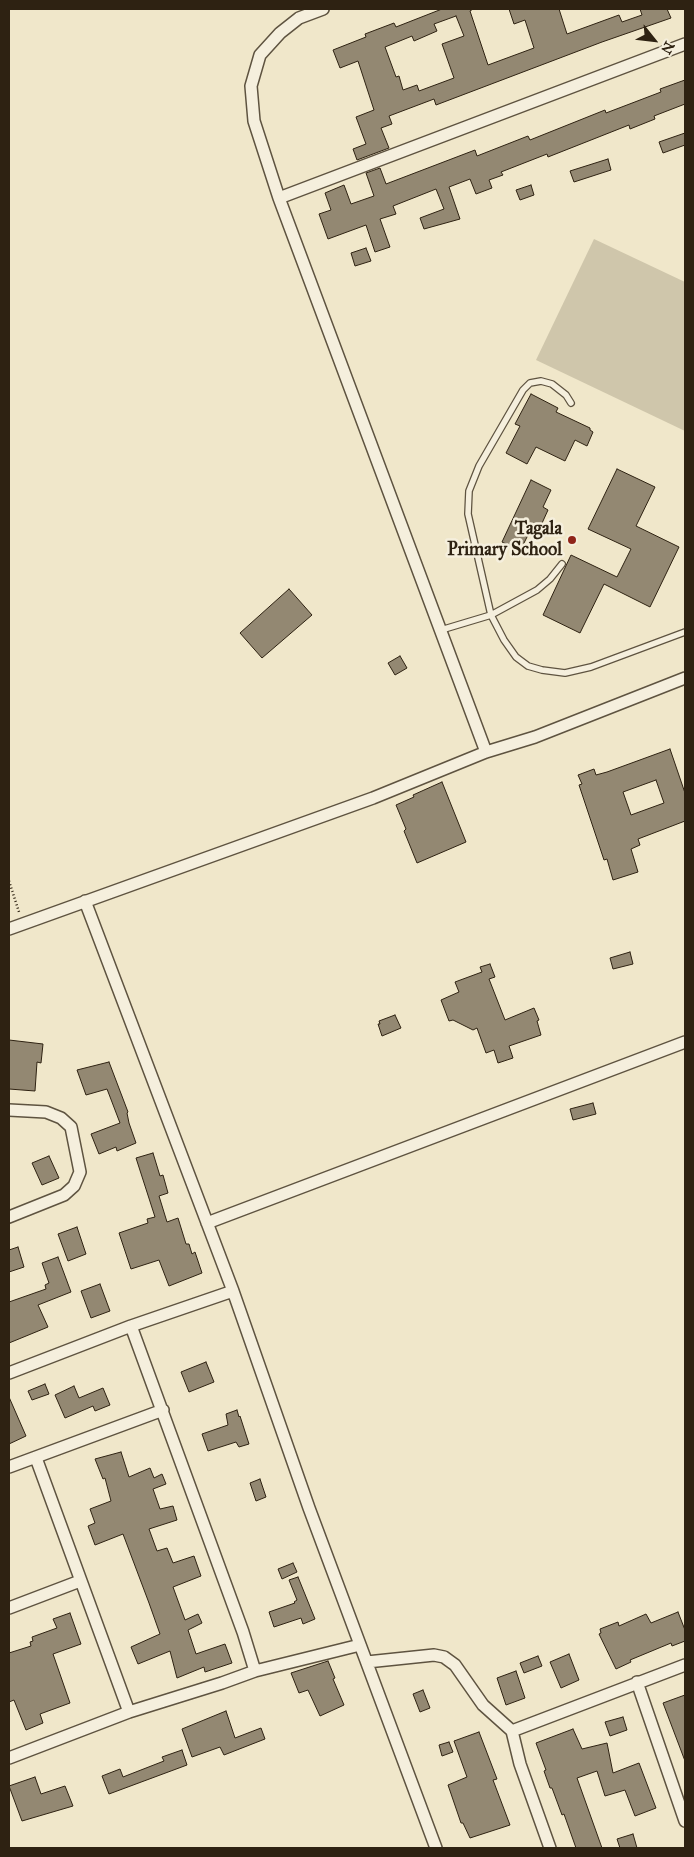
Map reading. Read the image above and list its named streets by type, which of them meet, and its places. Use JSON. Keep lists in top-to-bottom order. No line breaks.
{"places":["Tagala Primary School"],"north":"bottom right"}
